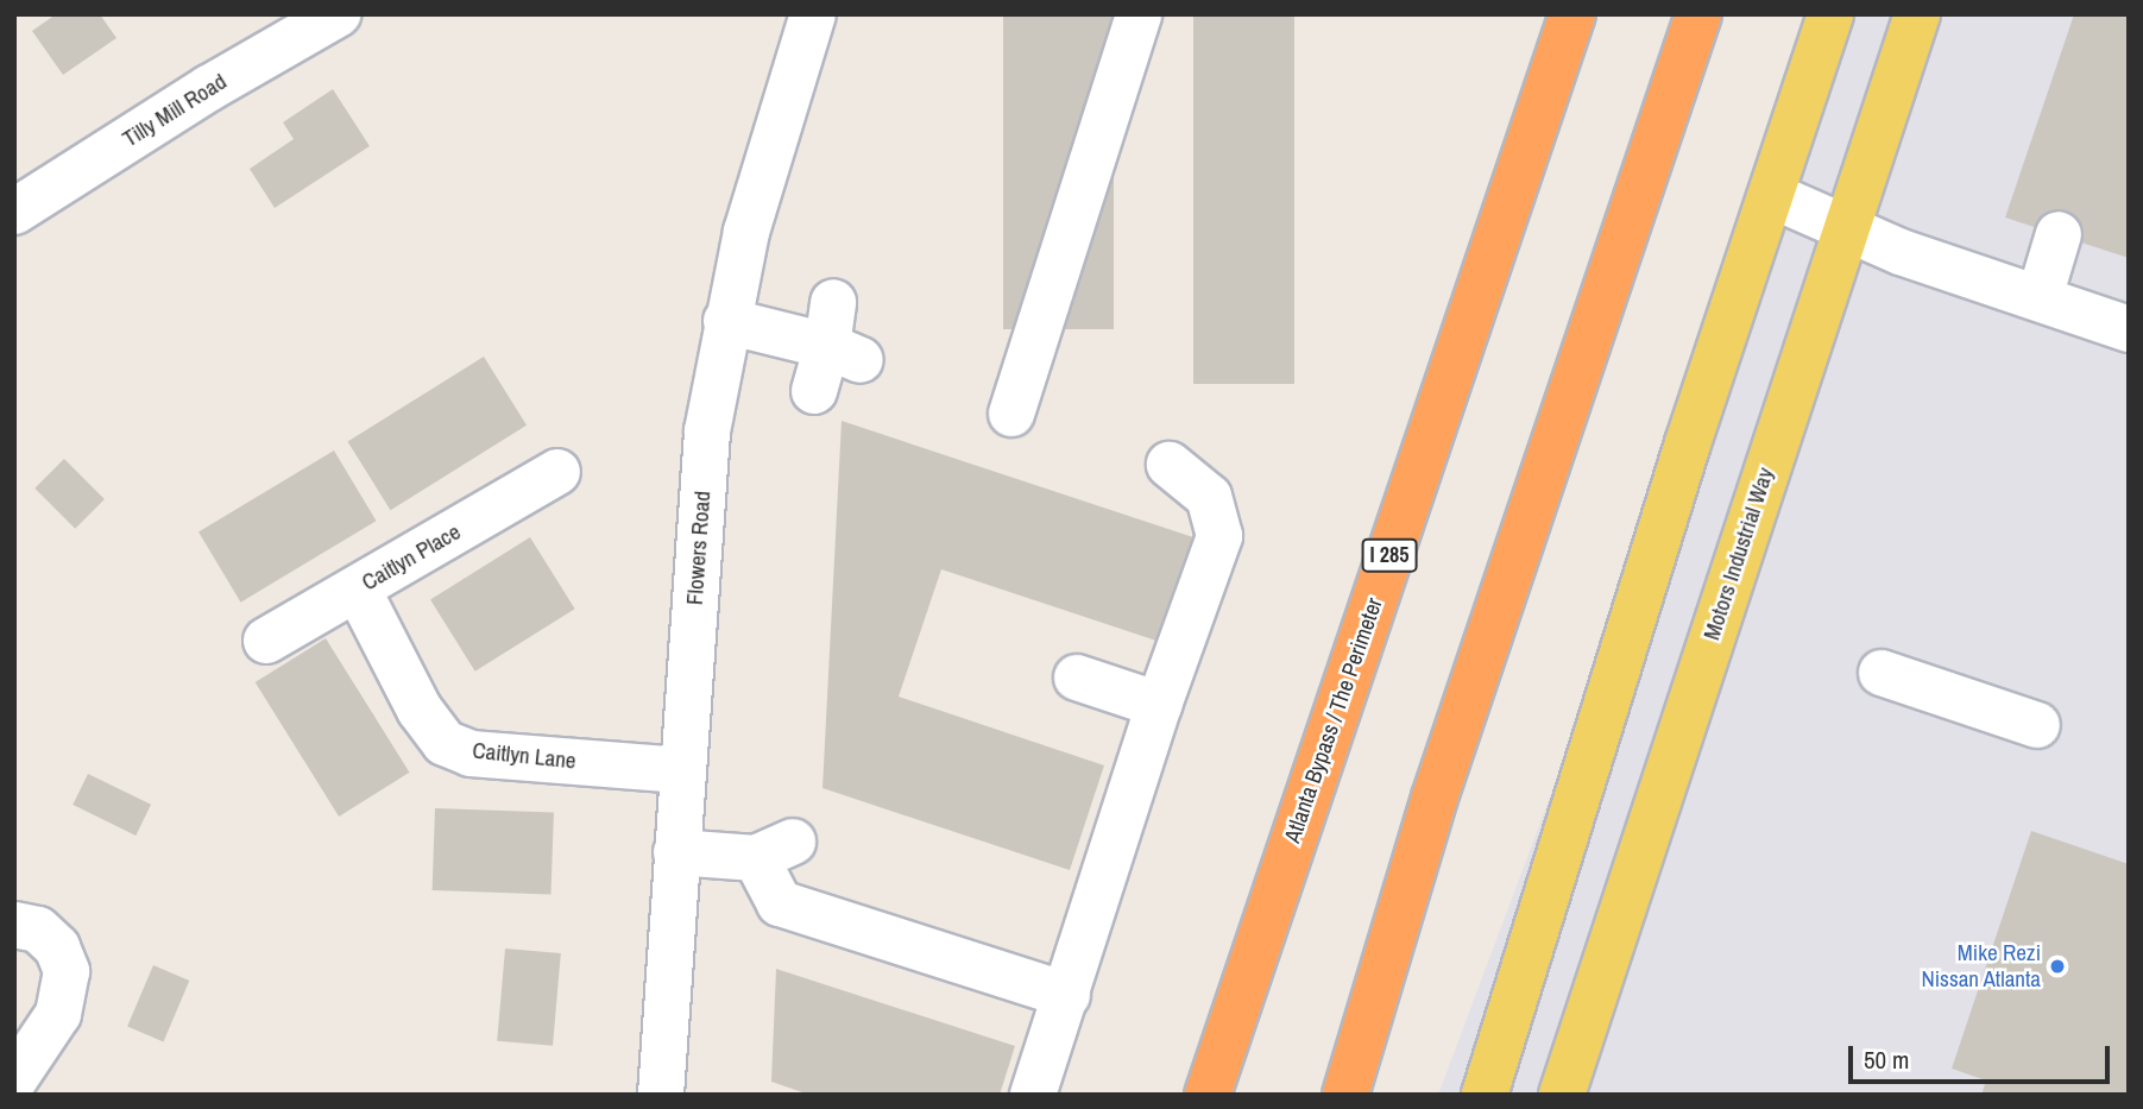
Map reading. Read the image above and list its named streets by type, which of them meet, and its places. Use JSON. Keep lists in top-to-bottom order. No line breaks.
{"streets":{"highway":["I 285","Atlanta Bypass / The Perimeter"],"main road":["Motors Industrial Way"],"street":["Tilly Mill Road","Flowers Road","Caitlyn Place","Caitlyn Lane"]},"crossings":[["Flowers Road","Caitlyn Lane"],["Caitlyn Place","Caitlyn Lane"]],"places":["Mike Rezi Nissan Atlanta"],"scale_bar":"50 m"}
